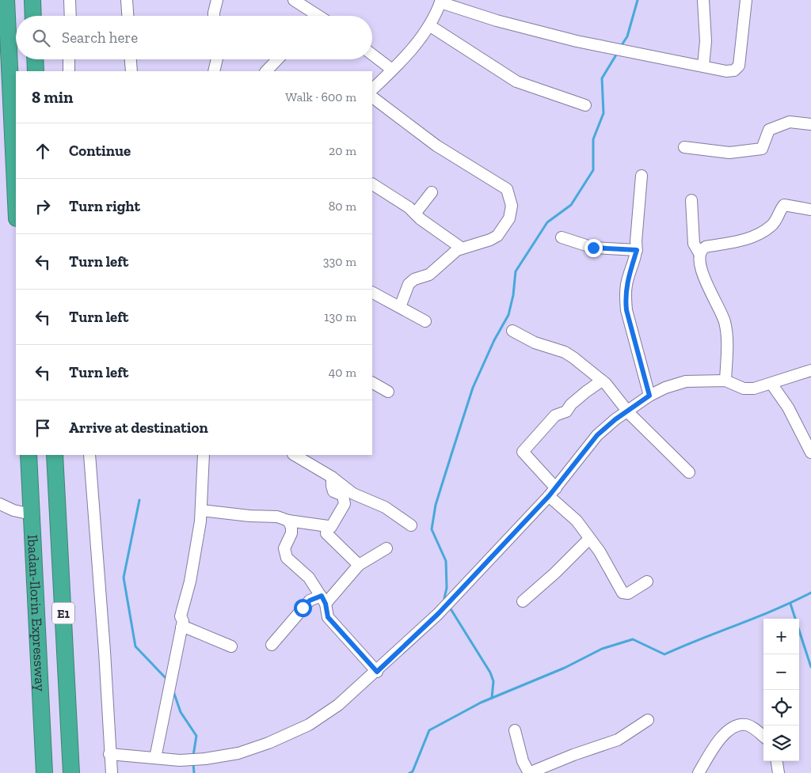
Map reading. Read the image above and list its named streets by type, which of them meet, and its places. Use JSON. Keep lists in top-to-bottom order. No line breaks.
{"streets":{"highway":["Ibadan-Ilorin Expressway","E1"]},"page":{"search":"Search here","heading":["8 min","Walk · 600 m"],"list":[["Continue","20 m"],["Turn right","80 m"],["Turn left","330 m"],["Turn left","130 m"],["Turn left","40 m"],"Arrive at destination"],"map_buttons":["+","−"]}}
